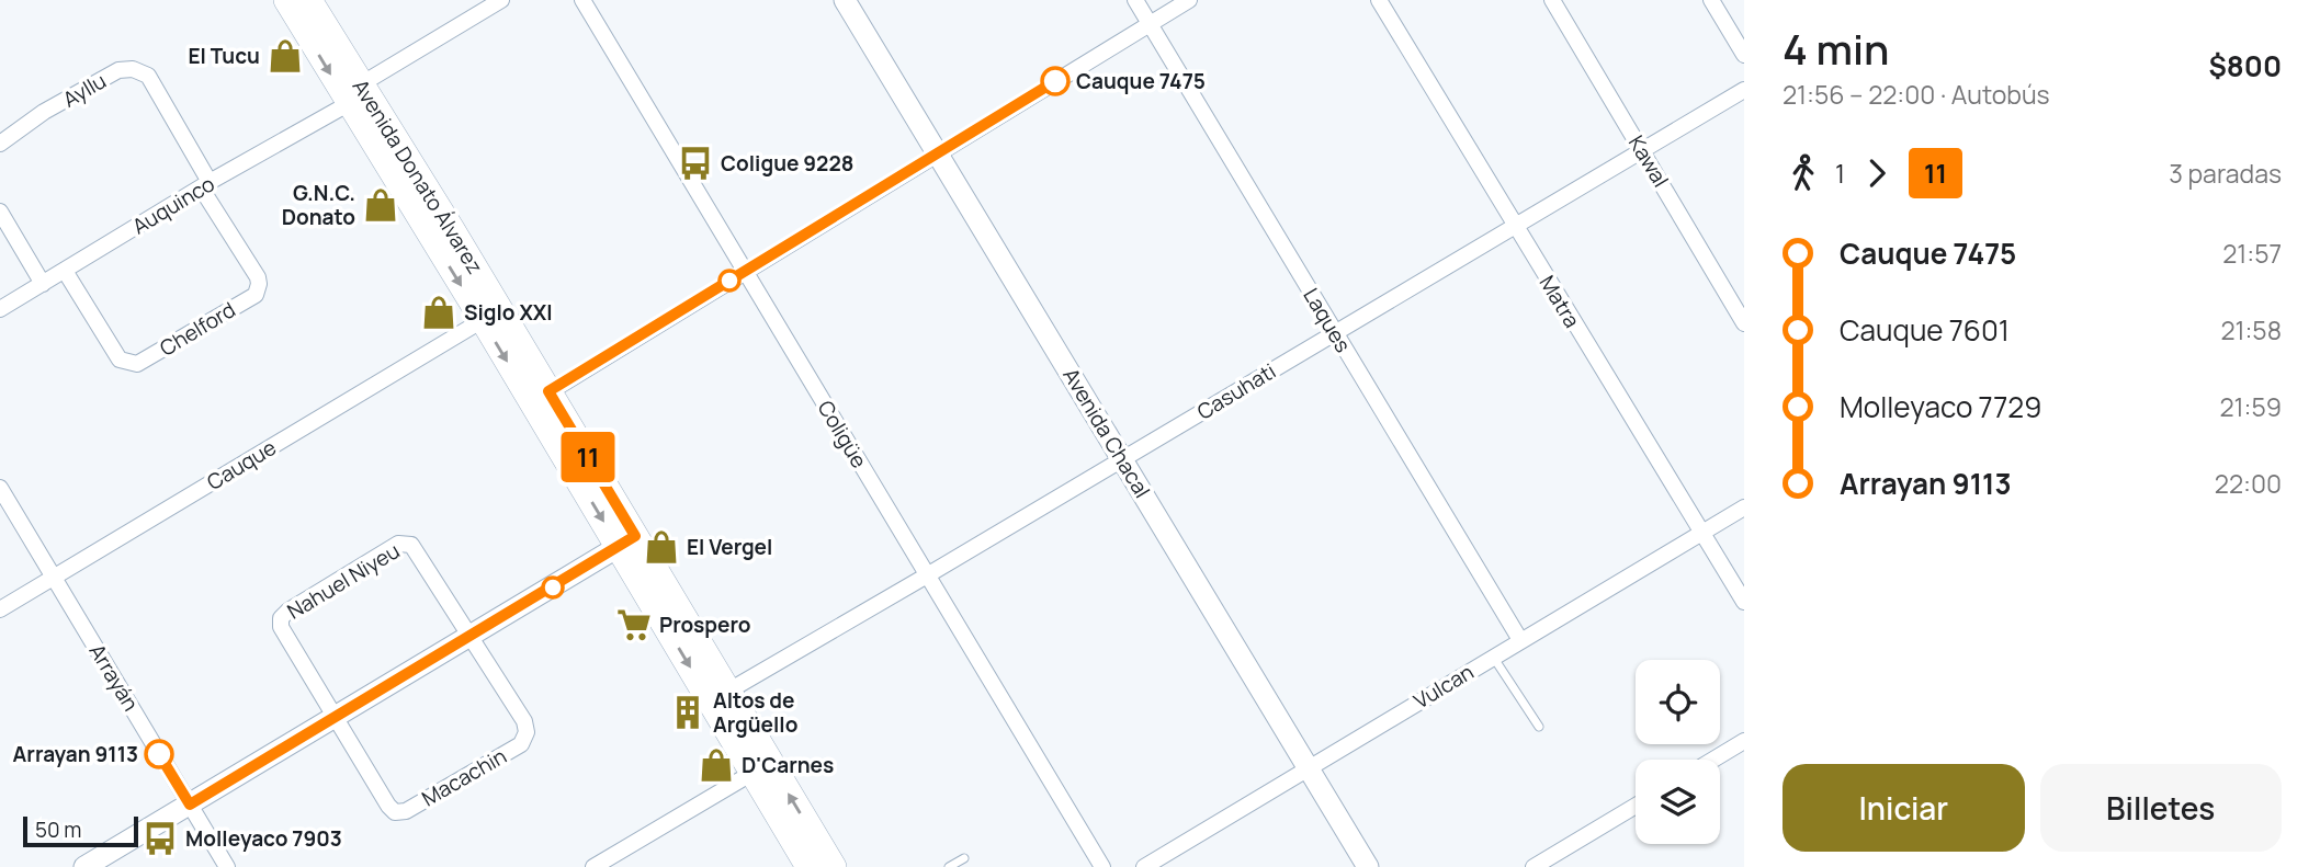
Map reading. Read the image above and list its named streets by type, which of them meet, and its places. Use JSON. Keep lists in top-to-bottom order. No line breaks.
{"streets":{"main road":["Avenida Donato Álvarez","Avenida Chacal"],"street":["Ayllu","Kawal","Auquinco","Matra","Laques","Chelford","Casuhati","Coligüe","Cauque","Nahuel Niyeu","Arrayán","Vulcan","Macachin"]},"crossings":[["Ayllu","Auquinco"],["Ayllu","Chelford"],["Kawal","Casuhati"],["Avenida Donato Álvarez","Auquinco"],["Avenida Donato Álvarez","Casuhati"],["Avenida Donato Álvarez","Cauque"],["Auquinco","Chelford"],["Matra","Casuhati"],["Matra","Vulcan"],["Laques","Casuhati"],["Laques","Vulcan"],["Casuhati","Avenida Chacal"],["Casuhati","Coligüe"],["Avenida Chacal","Vulcan"],["Cauque","Arrayán"],["Nahuel Niyeu","Macachin"]],"places":{"shop":["El Tucu","G.N.C. Donato","Siglo XXI","El Vergel","D'Carnes"],"other":["Cauque 7475","Arrayan 9113"],"bus stop":["Coligue 9228","Molleyaco 7903"],"supermarket":["Prospero"],"building":["Altos de Argüello"]},"lines":["bus line 11"],"scale_bar":"50 m","page":{"on_map":"11","heading":["4 min","21:56 – 22:00 · Autobús","$800"],"legs":["1","11","3 paradas"],"list":[{"name":"Cauque 7475","value":"21:57"},{"name":"Cauque 7601","value":"21:58"},{"name":"Molleyaco 7729","value":"21:59"},{"name":"Arrayan 9113","value":"22:00"}],"buttons":["Iniciar","Billetes"],"scale":"50 m"}}
